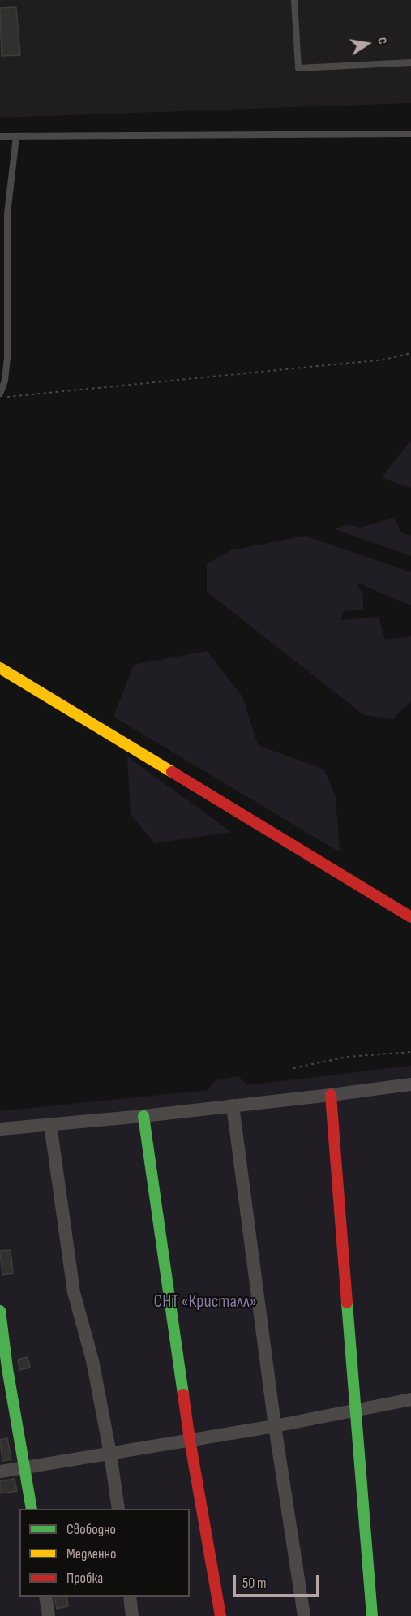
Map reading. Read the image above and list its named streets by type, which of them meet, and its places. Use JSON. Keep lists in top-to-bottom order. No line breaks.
{"parks":["СНТ «Кристалл»"],"legend":["Свободно","Медленно","Пробка"],"scale_bar":"50 m","north":"right"}
